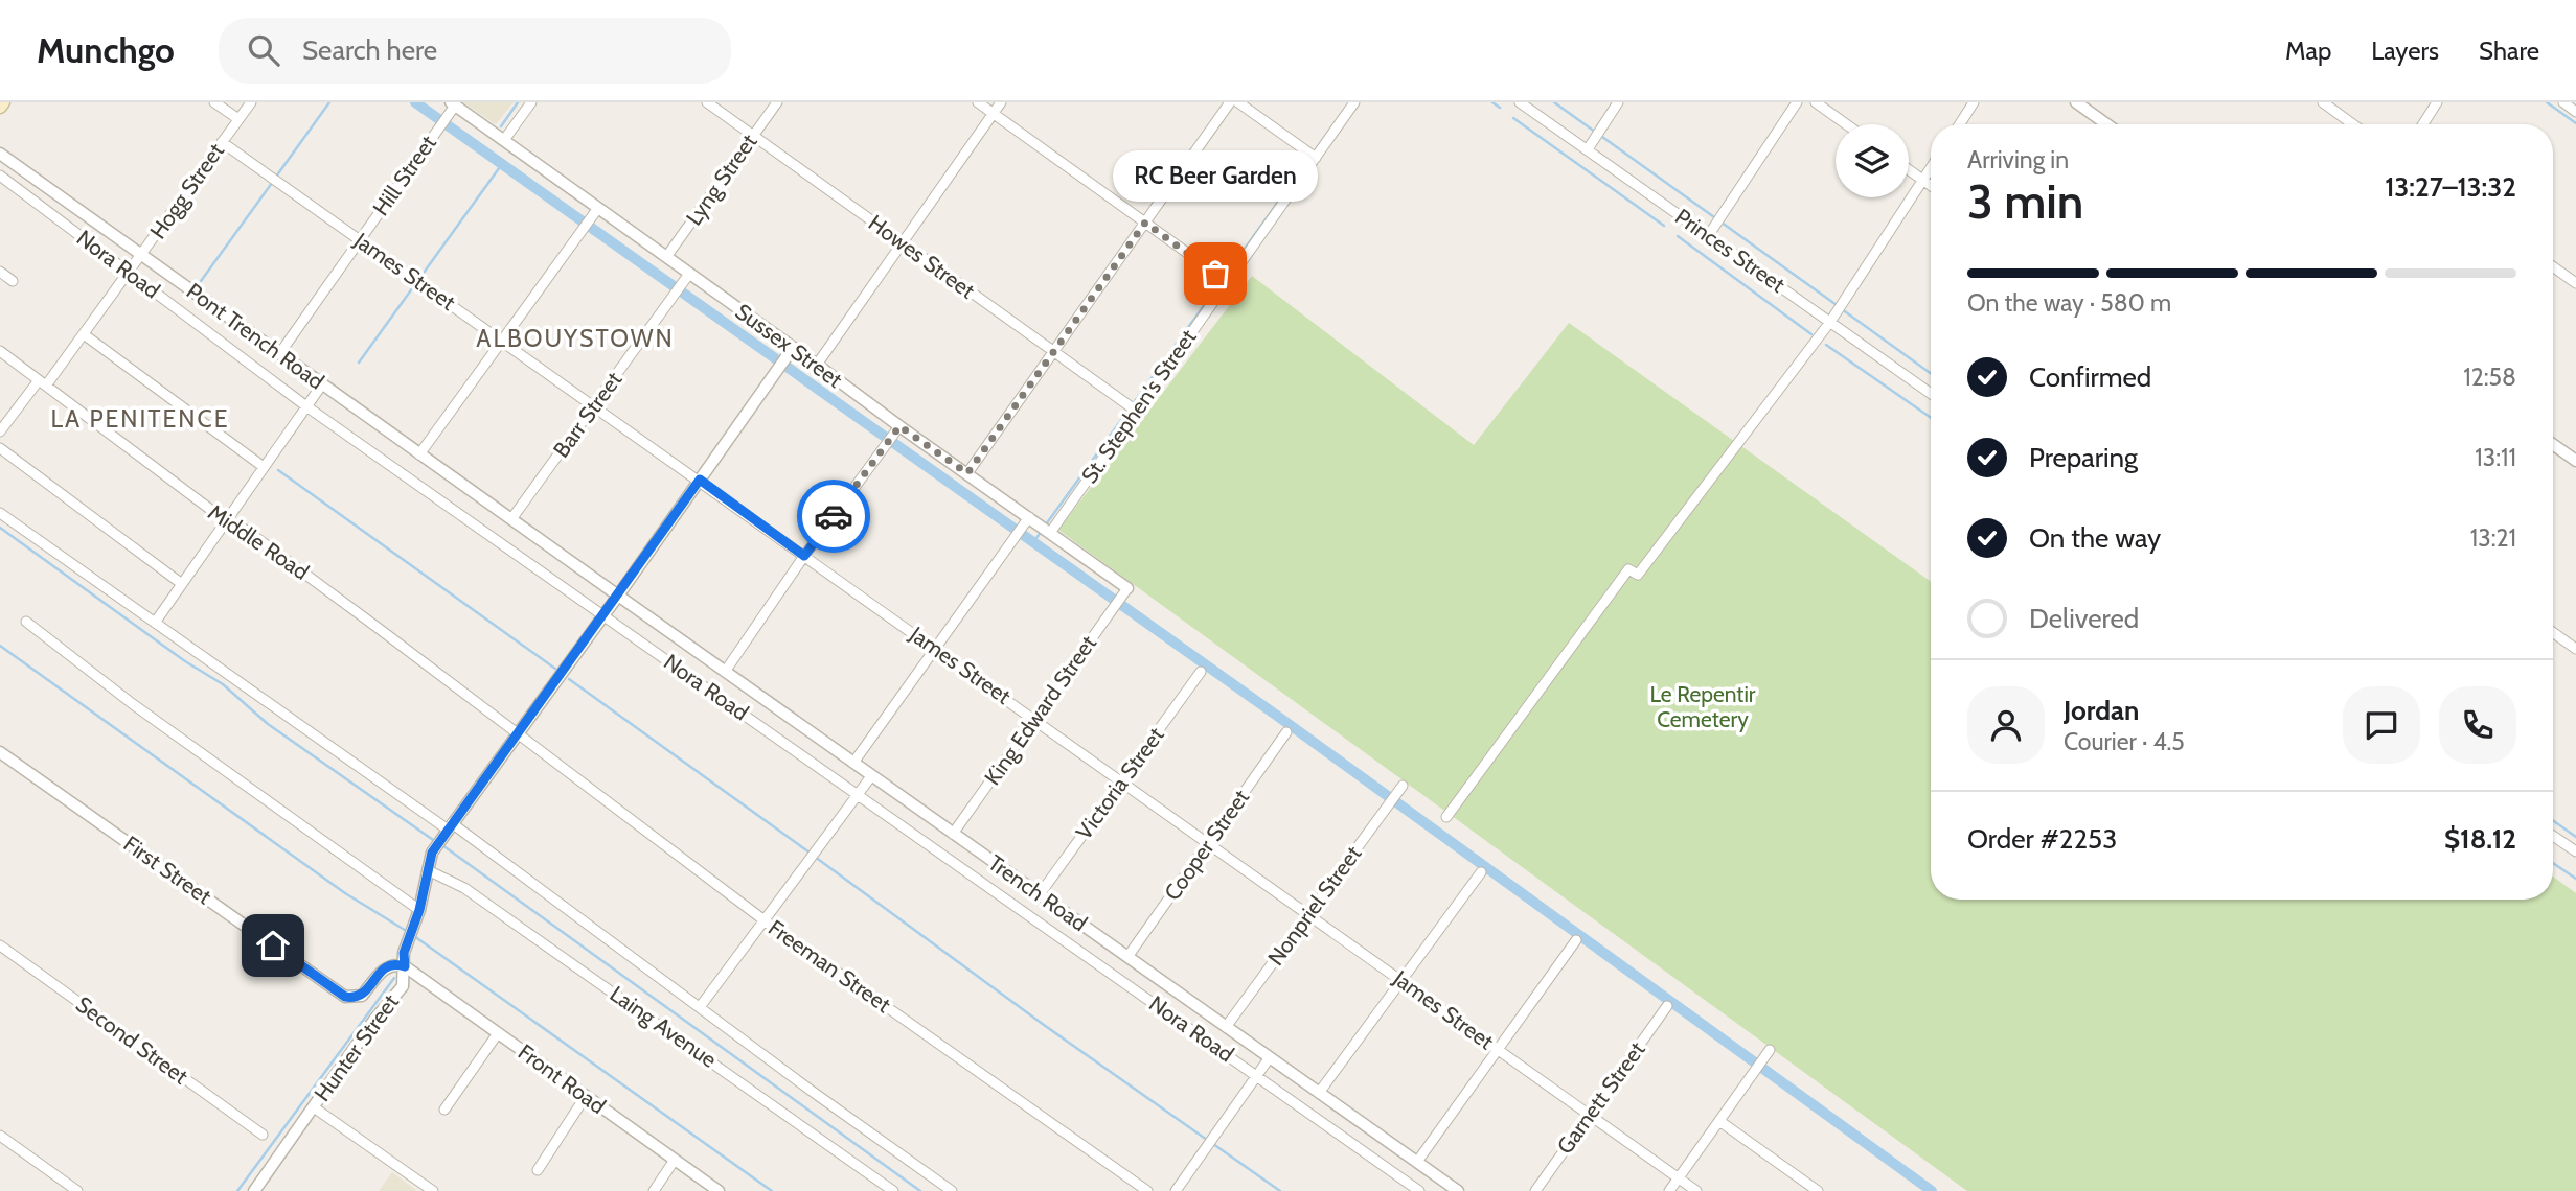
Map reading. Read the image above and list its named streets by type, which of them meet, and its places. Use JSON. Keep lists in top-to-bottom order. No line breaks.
{"streets":{"street":["Hill Street","Lyng Street","Hogg Street","Princes Street","Howes Street","Nora Road","James Street","Pont Trench Road","Sussex Street","St. Stephen's Street","Barr Street","Middle Road","King Edward Street","Victoria Street","Cooper Street","First Street","Trench Road","Nonpriel Street","Freeman Street","Laing Avenue","Second Street","Hunter Street","Front Road","Garnett Street"]},"crossings":[["Hill Street","James Street"],["Hill Street","Pont Trench Road"],["Hill Street","Sussex Street"],["Lyng Street","Howes Street"],["Lyng Street","Sussex Street"],["Hogg Street","Nora Road"],["Hogg Street","James Street"],["Hogg Street","Pont Trench Road"],["Hogg Street","Middle Road"],["Howes Street","St. Stephen's Street"],["Nora Road","Hunter Street"],["James Street","Barr Street"],["James Street","King Edward Street"],["James Street","Victoria Street"],["James Street","Cooper Street"],["James Street","Nonpriel Street"],["James Street","Hunter Street"],["James Street","Garnett Street"],["Pont Trench Road","Barr Street"],["Pont Trench Road","Trench Road"],["Pont Trench Road","Hunter Street"],["Sussex Street","St. Stephen's Street"],["Sussex Street","Barr Street"],["Sussex Street","King Edward Street"],["Sussex Street","Hunter Street"],["Middle Road","Freeman Street"],["Middle Road","Hunter Street"],["King Edward Street","Trench Road"],["Victoria Street","Trench Road"],["Cooper Street","Trench Road"],["First Street","Hunter Street"],["First Street","Front Road"],["Trench Road","Nonpriel Street"],["Trench Road","Hunter Street"],["Freeman Street","Hunter Street"],["Laing Avenue","Hunter Street"],["Hunter Street","Front Road"]],"districts":["ALBOUYSTOWN","LA PENITENCE"],"parks":["Le Repentir Cemetery"],"places":["RC Beer Garden"],"page":{"header":"Munchgo","search":"Search here","nav":["Map","Layers","Share"],"heading":["3 min","Arriving in","13:27–13:32"],"panel":["Jordan","Courier · 4.5","Order #2253","$18.12"],"bubble":"RC Beer Garden","bar":"On the way · 580 m","list":[["Confirmed","12:58"],["Preparing","13:11"],["On the way","13:21"],"Delivered"]}}
